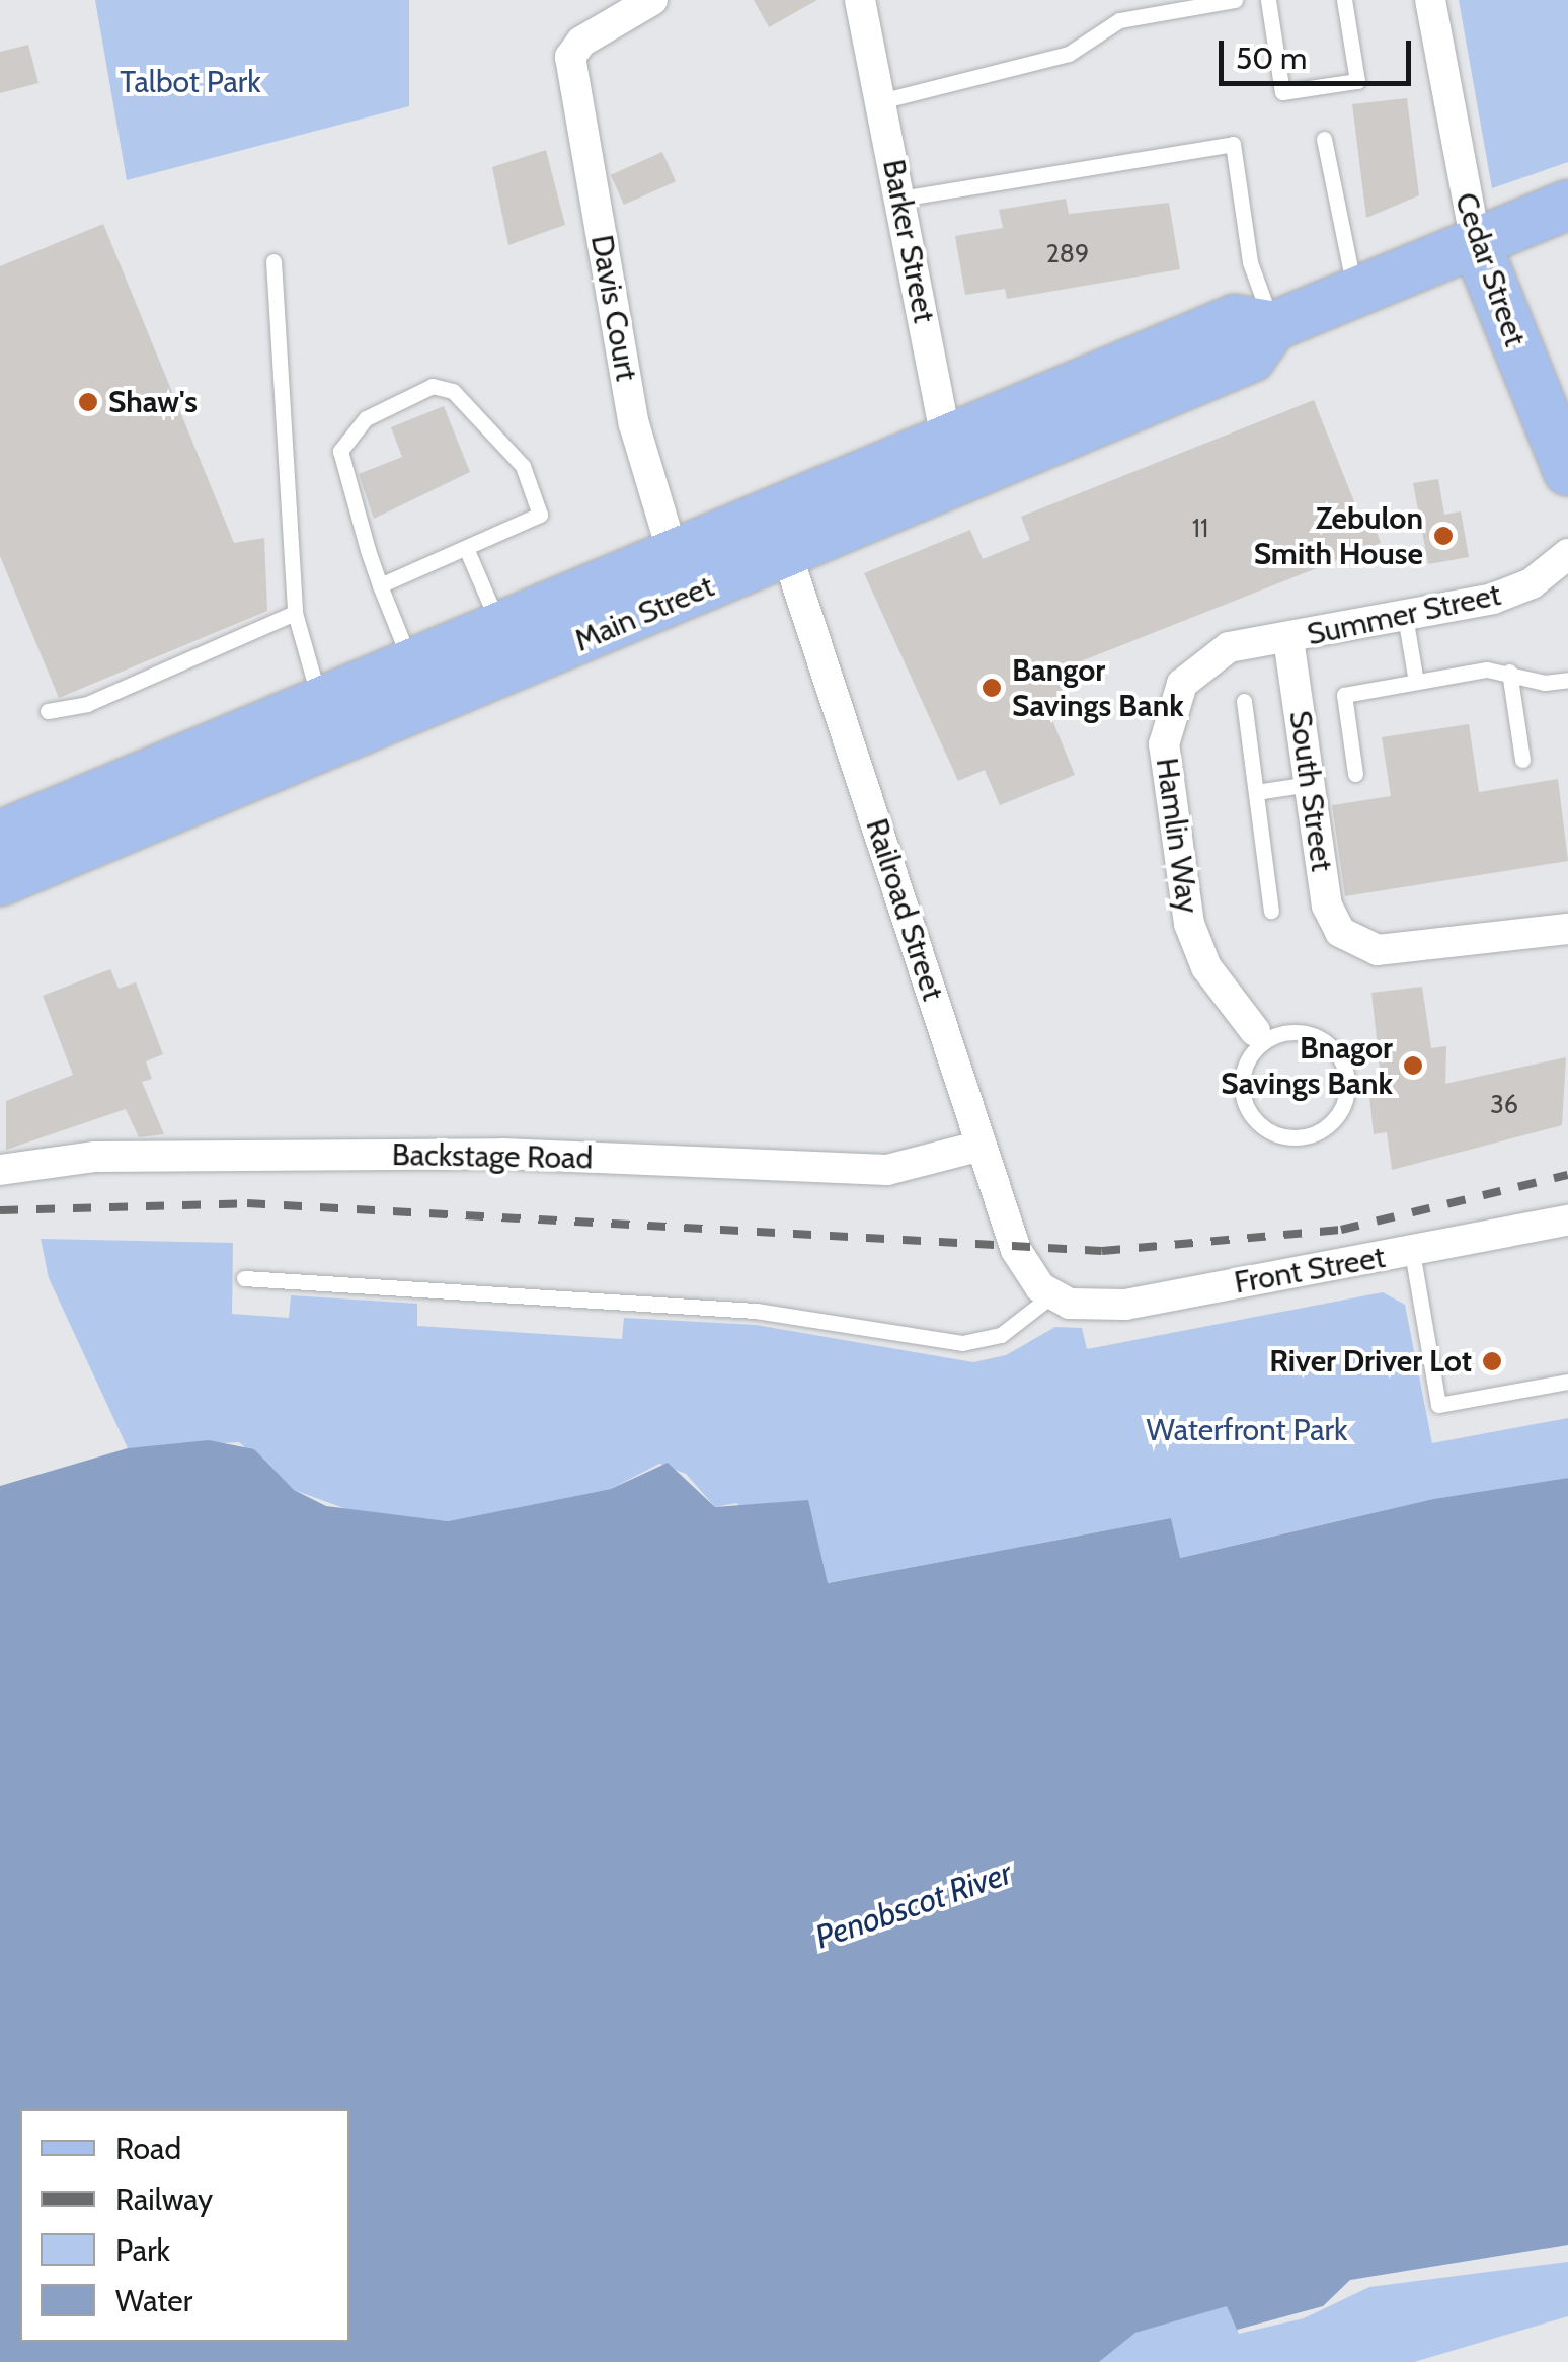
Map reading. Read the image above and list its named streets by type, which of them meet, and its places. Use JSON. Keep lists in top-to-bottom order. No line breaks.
{"streets":{"main road":["Cedar Street","Main Street"],"street":["Barker Street","Davis Court","Summer Street","South Street","Hamlin Way","Railroad Street","Backstage Road","Front Street"]},"crossings":[["Barker Street","Main Street"],["Cedar Street","Main Street"],["Davis Court","Main Street"],["Main Street","Railroad Street"],["Summer Street","South Street"],["Summer Street","Hamlin Way"],["South Street","Hamlin Way"],["Railroad Street","Backstage Road"],["Railroad Street","Front Street"]],"water":["Penobscot River"],"parks":["Talbot Park","Waterfront Park"],"places":["Shaw's","Zebulon Smith House","Bangor Savings Bank","Bnagor Savings Bank","River Driver Lot"],"house_numbers":["289","11","36"],"legend":["Road","Railway","Park","Water"],"scale_bar":"50 m"}
